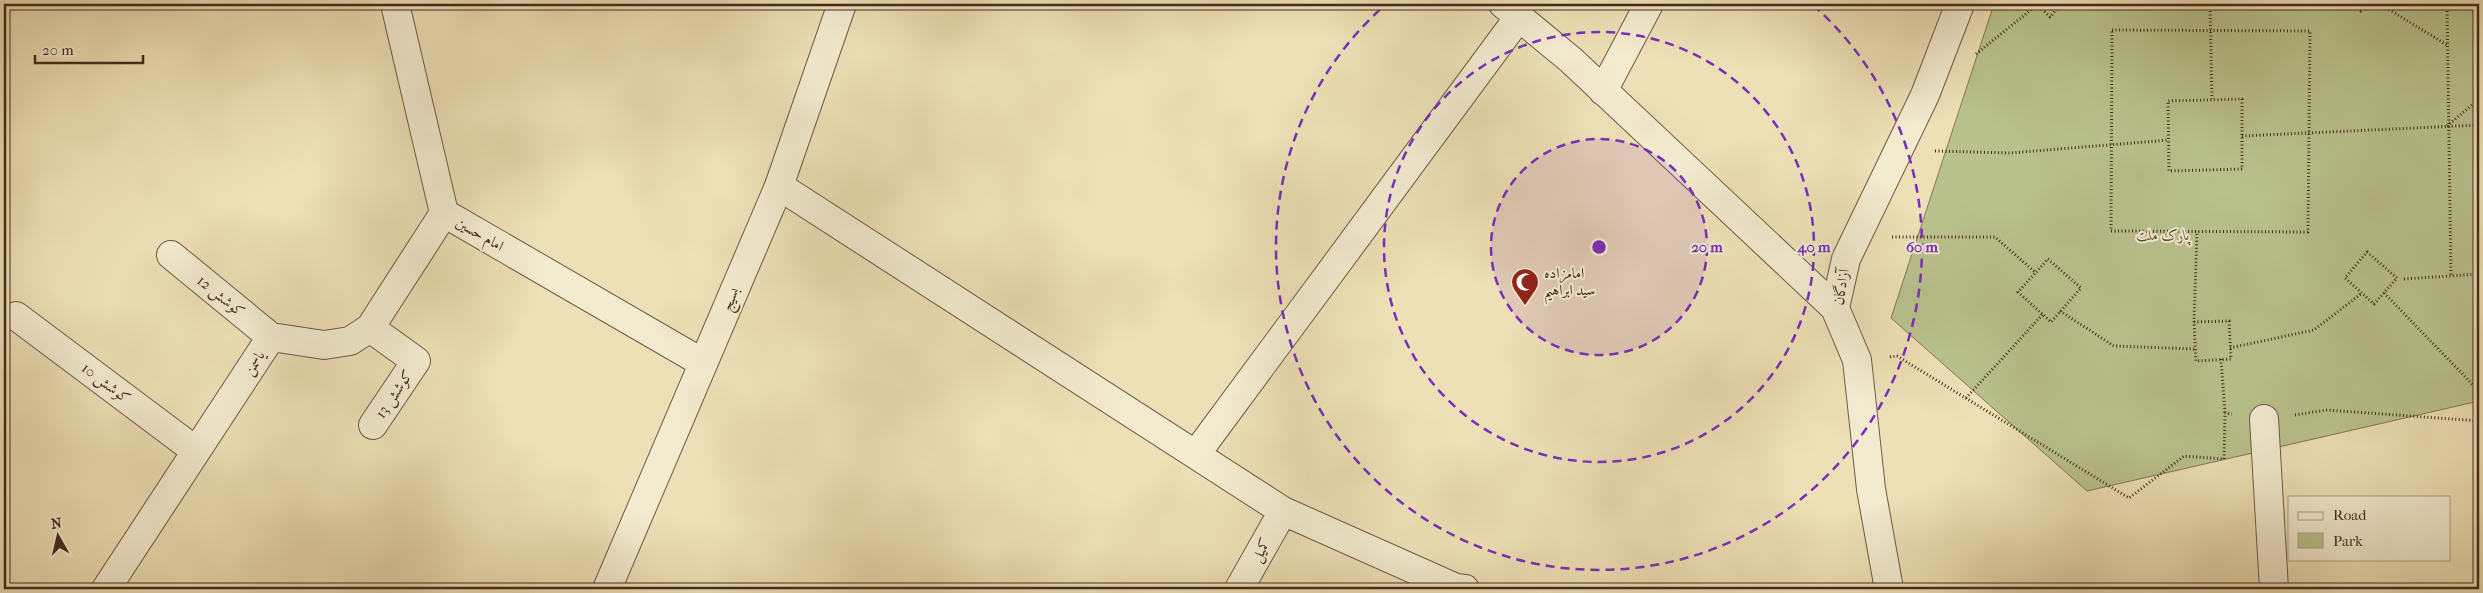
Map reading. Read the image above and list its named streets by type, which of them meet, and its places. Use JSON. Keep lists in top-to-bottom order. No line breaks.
{"streets":{"street":["امام حسین","آزادگان","کوشش 12","بسیج","یاسمن","کوشش 10","کوشش 13","کمیل"]},"crossings":[["امام حسین","بسیج"],["امام حسین","یاسمن"],["کوشش 12","یاسمن"],["یاسمن","کوشش 10"],["یاسمن","کوشش 13"]],"parks":["پارک ملت"],"places":{"mosque":["امامزاده سید ابراهیم"]},"legend":["Road","Park"],"scale_bar":"20 m","north":"top","rings":["20 m","40 m","60 m"]}
